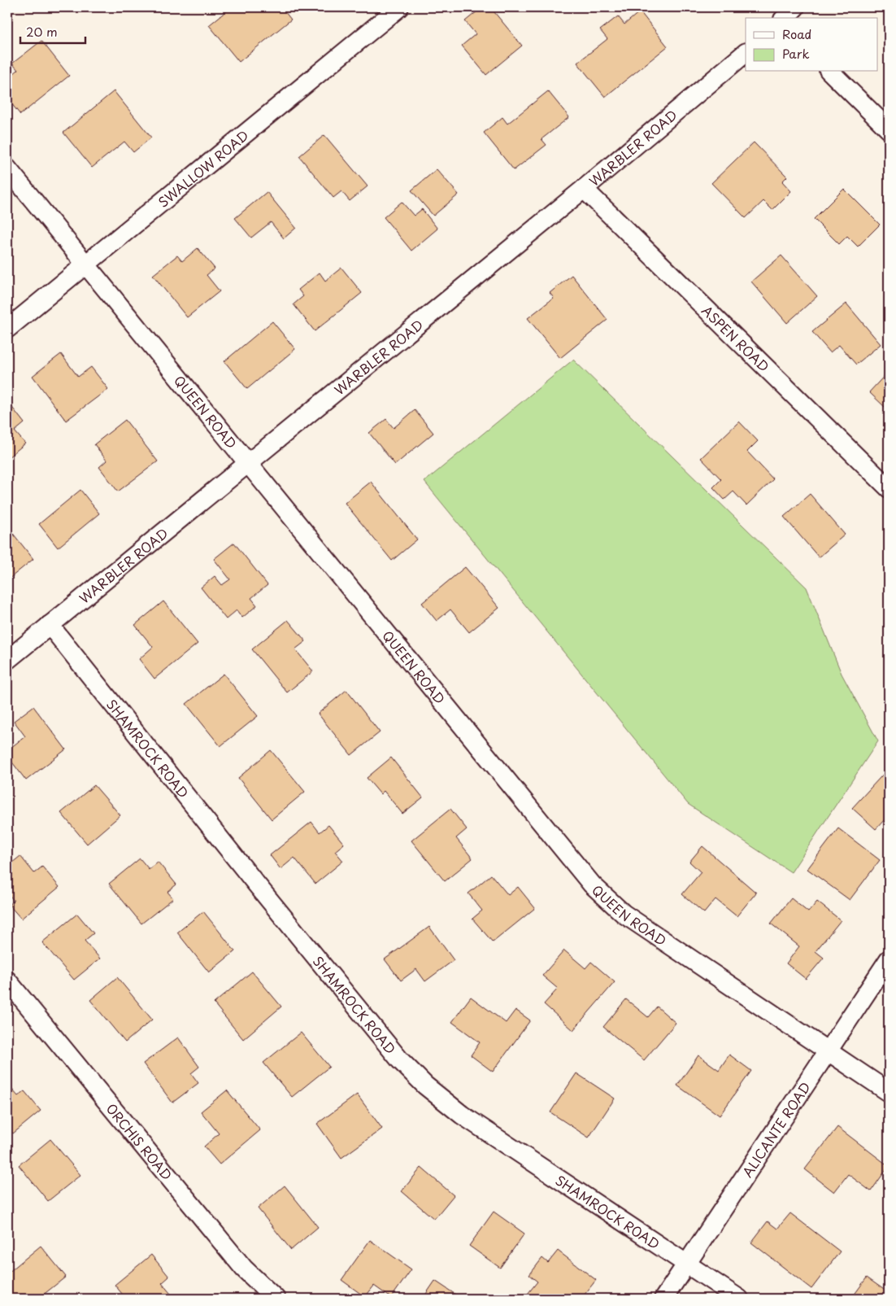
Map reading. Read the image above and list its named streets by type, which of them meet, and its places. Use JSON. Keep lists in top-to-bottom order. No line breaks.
{"streets":{"street":["WARBLER ROAD","SWALLOW ROAD","ASPEN ROAD","QUEEN ROAD","SHAMROCK ROAD","ALICANTE ROAD","ORCHIS ROAD"]},"crossings":[["WARBLER ROAD","ASPEN ROAD"],["WARBLER ROAD","QUEEN ROAD"],["WARBLER ROAD","SHAMROCK ROAD"],["SWALLOW ROAD","QUEEN ROAD"],["QUEEN ROAD","ALICANTE ROAD"],["SHAMROCK ROAD","ALICANTE ROAD"]],"legend":["Road","Park"],"scale_bar":"20 m"}
